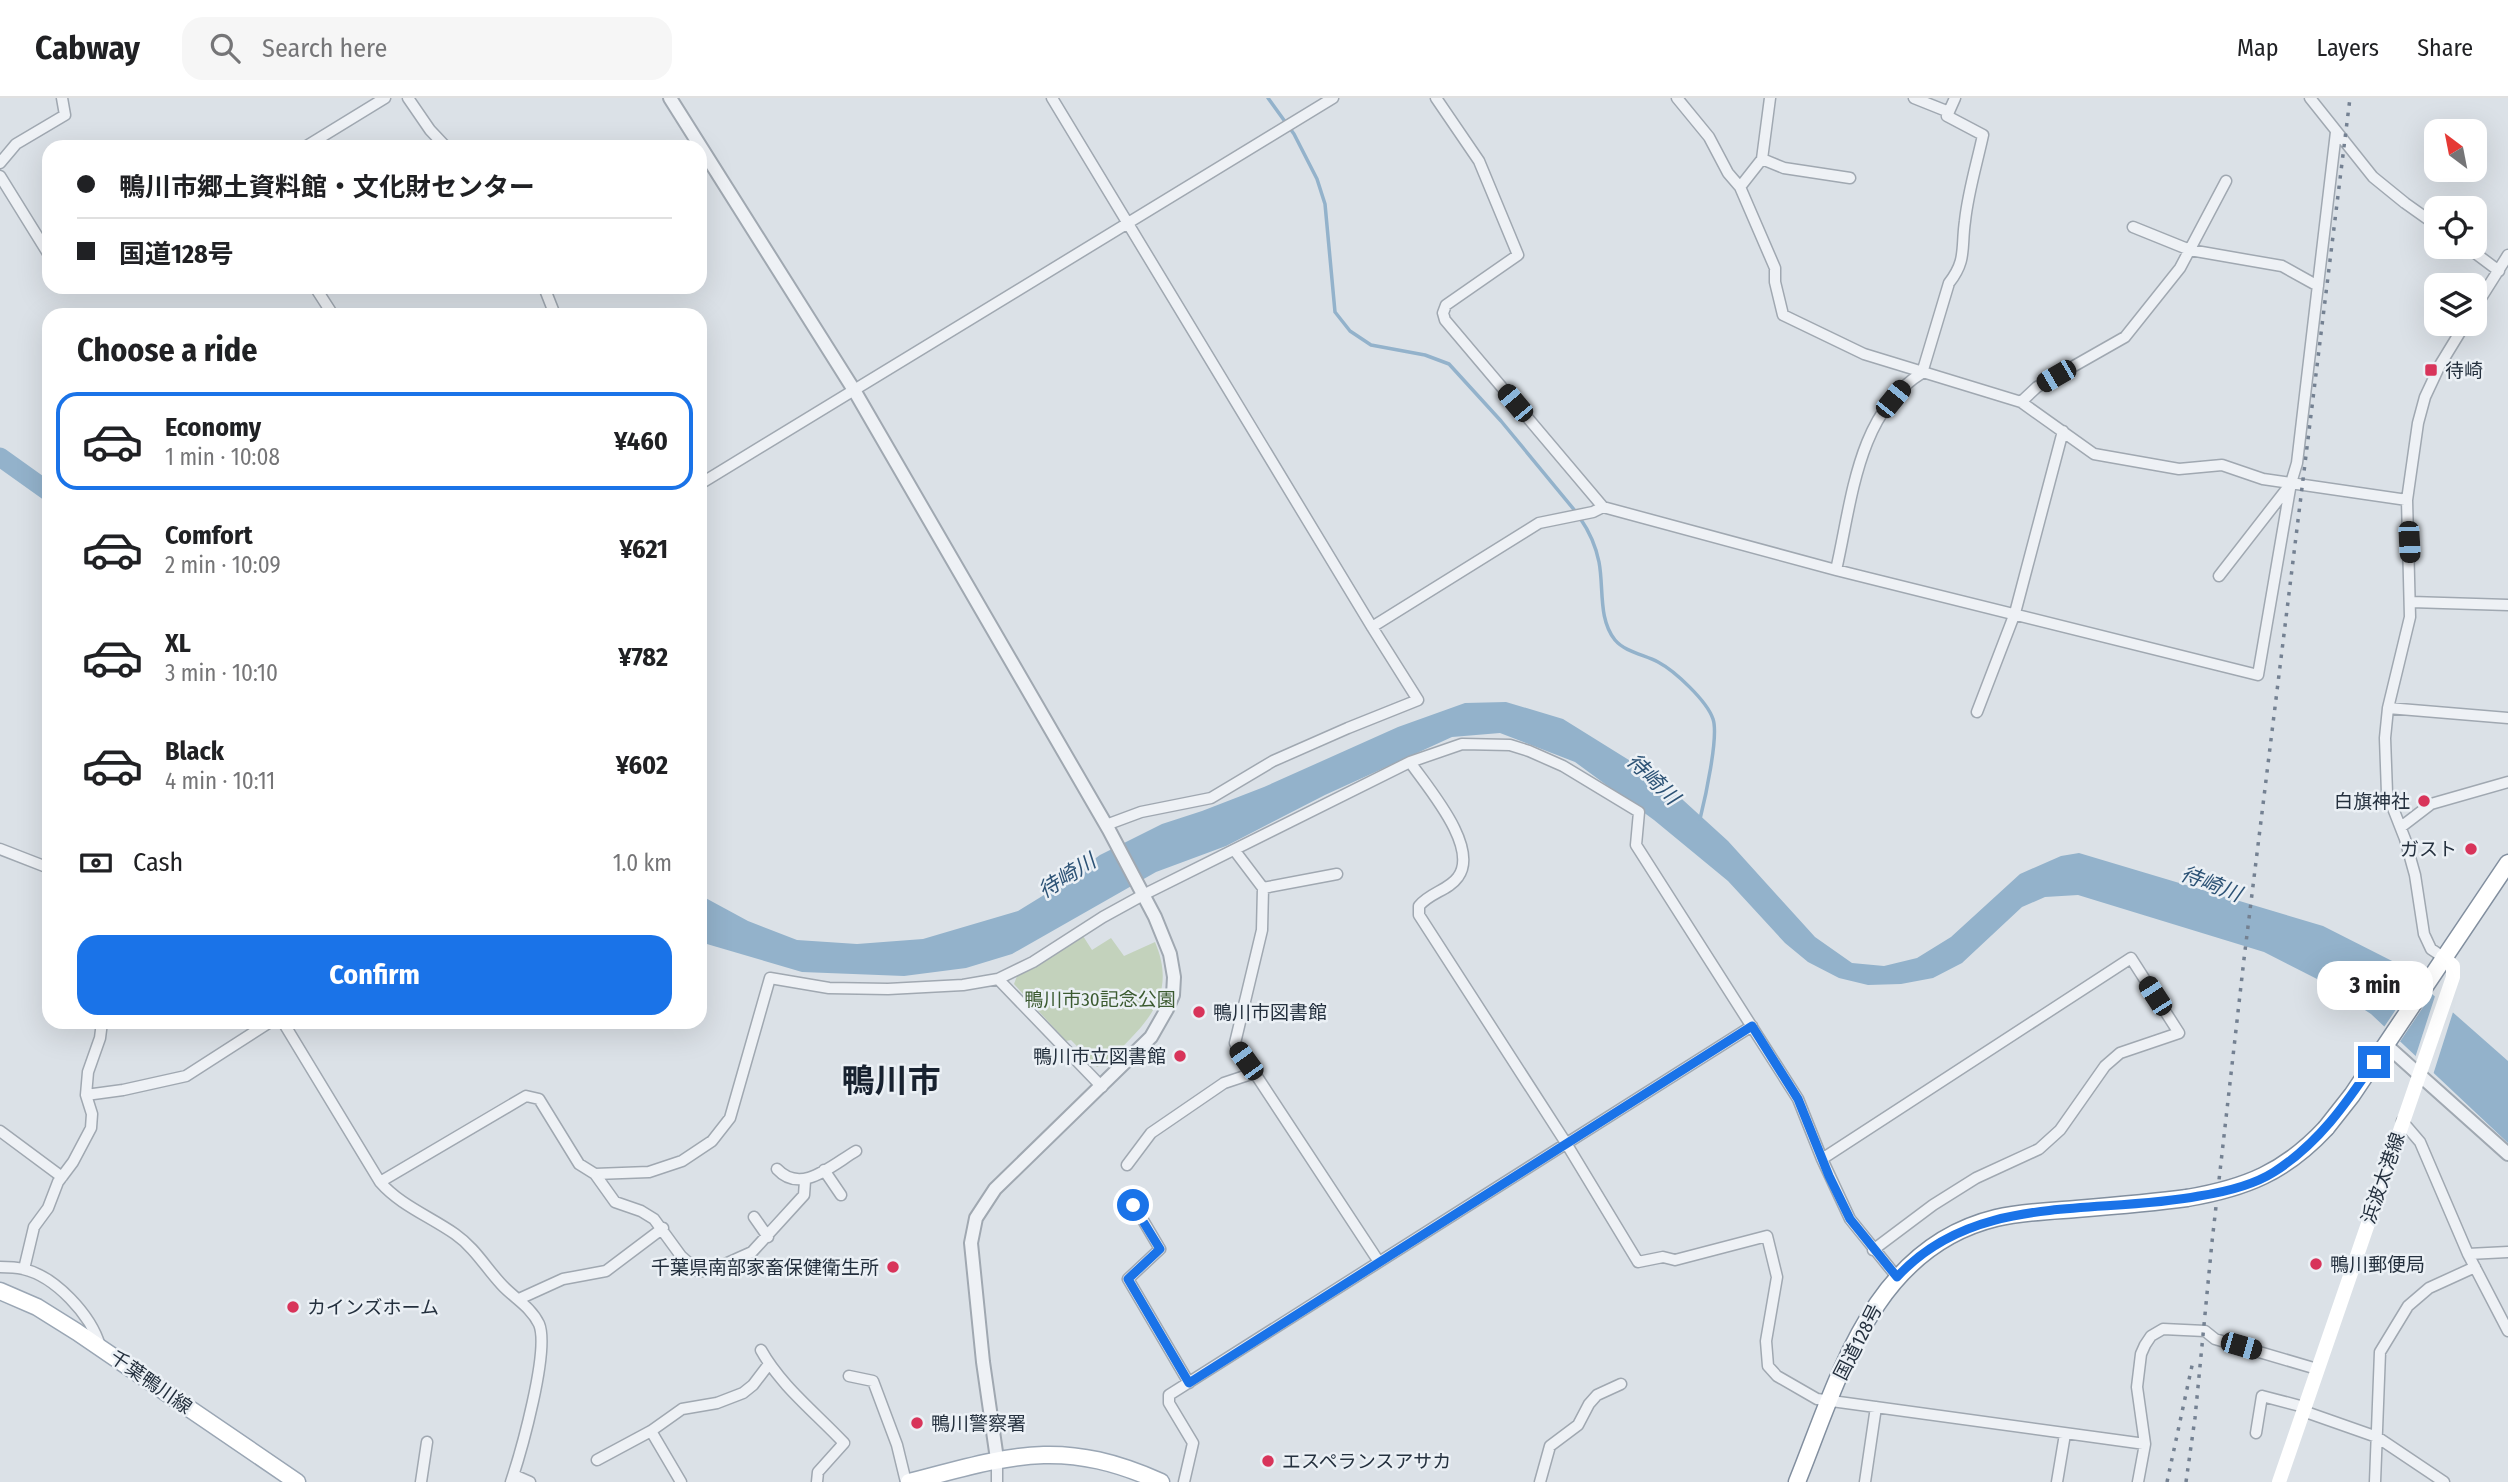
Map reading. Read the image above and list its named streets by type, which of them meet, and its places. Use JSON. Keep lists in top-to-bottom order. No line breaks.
{"streets":{"main road":["浜波太港線","国道128号","千葉鴨川線"]},"crossings":[["浜波太港線","国道128号"]],"districts":["鴨川市"],"water":["待崎川"],"parks":["鴨川市30記念公園"],"places":{"transit":["待崎"],"other":["白旗神社","ガスト","鴨川市図書館","鴨川市立図書館","鴨川郵便局","千葉県南部家畜保健衛生所","カインズホーム","鴨川警察署","エスペランスアサカ"]},"north":"top left","page":{"header":"Cabway","search":"Search here","nav":["Map","Layers","Share"],"banner":["鴨川市郷土資料館・文化財センター","国道128号"],"heading":"Choose a ride","list":[{"name":"Economy","note":"1 min · 10:08","value":"¥460"},{"name":"Comfort","note":"2 min · 10:09","value":"¥621"},{"name":"XL","note":"3 min · 10:10","value":"¥782"},{"name":"Black","note":"4 min · 10:11","value":"¥602"}],"pay":["Cash","1.0 km"],"buttons":"Confirm","bubble":"3 min"}}
